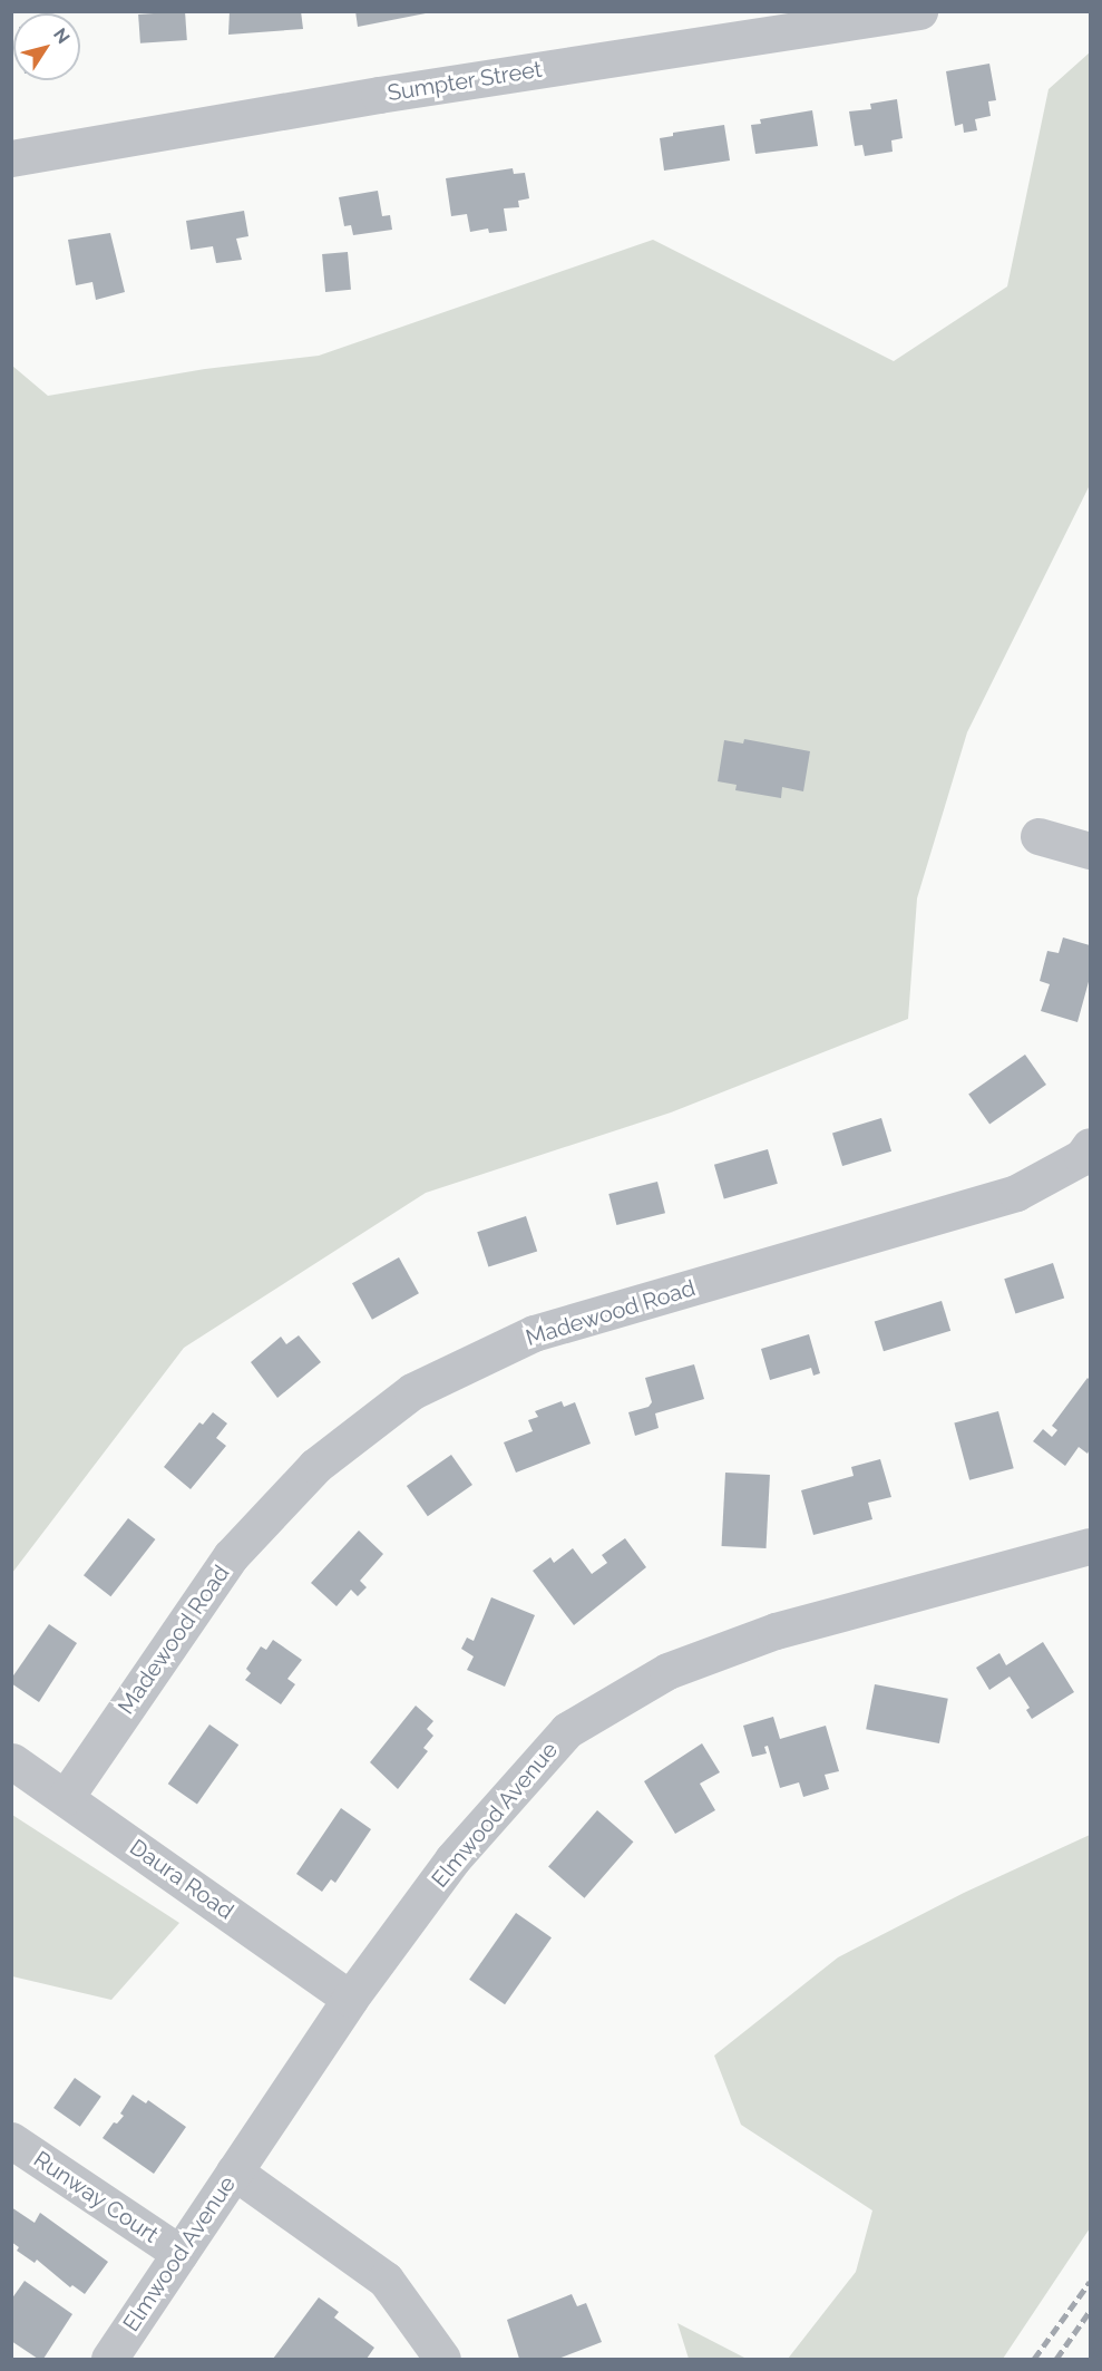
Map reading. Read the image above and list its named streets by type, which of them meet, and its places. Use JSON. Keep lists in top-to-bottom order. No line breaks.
{"streets":{"street":["Sumpter Street","Madewood Road","Elmwood Avenue","Daura Road","Runway Court"]},"crossings":[["Madewood Road","Daura Road"],["Elmwood Avenue","Daura Road"],["Elmwood Avenue","Runway Court"]],"north":"top right"}
